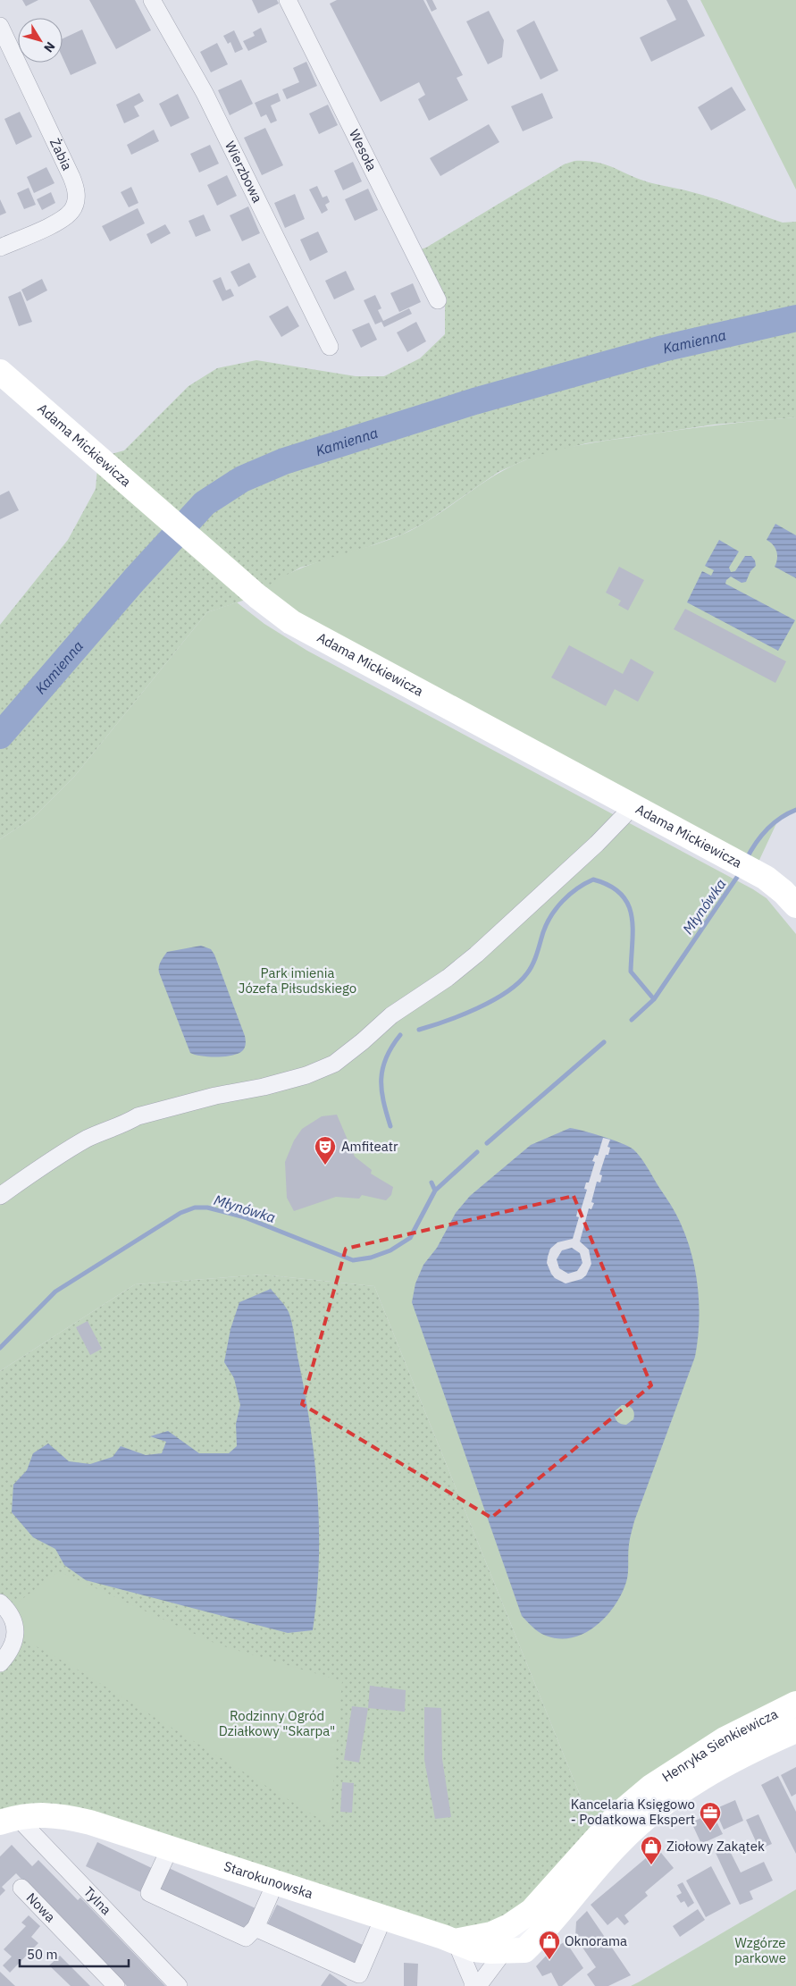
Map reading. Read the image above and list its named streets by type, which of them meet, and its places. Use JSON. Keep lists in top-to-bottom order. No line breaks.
{"streets":{"street":["Wesoła","Żabia","Wierzbowa","Adama Mickiewicza","Henryka Sienkiewicza","Starokunowska","Tylna","Nowa"]},"crossings":[["Henryka Sienkiewicza","Starokunowska"],["Starokunowska","Tylna"]],"water":["Kamienna","Młynówka"],"parks":["Park imienia Józefa Piłsudskiego","Rodzinny Ogród Działkowy \"Skarpa\"","Wzgórze parkowe"],"places":{"theatre":["Amfiteatr"],"office":["Kancelaria Księgowo - Podatkowa Ekspert"],"shop":["Ziołowy Zakątek","Oknorama"]},"scale_bar":"50 m","north":"bottom right"}
